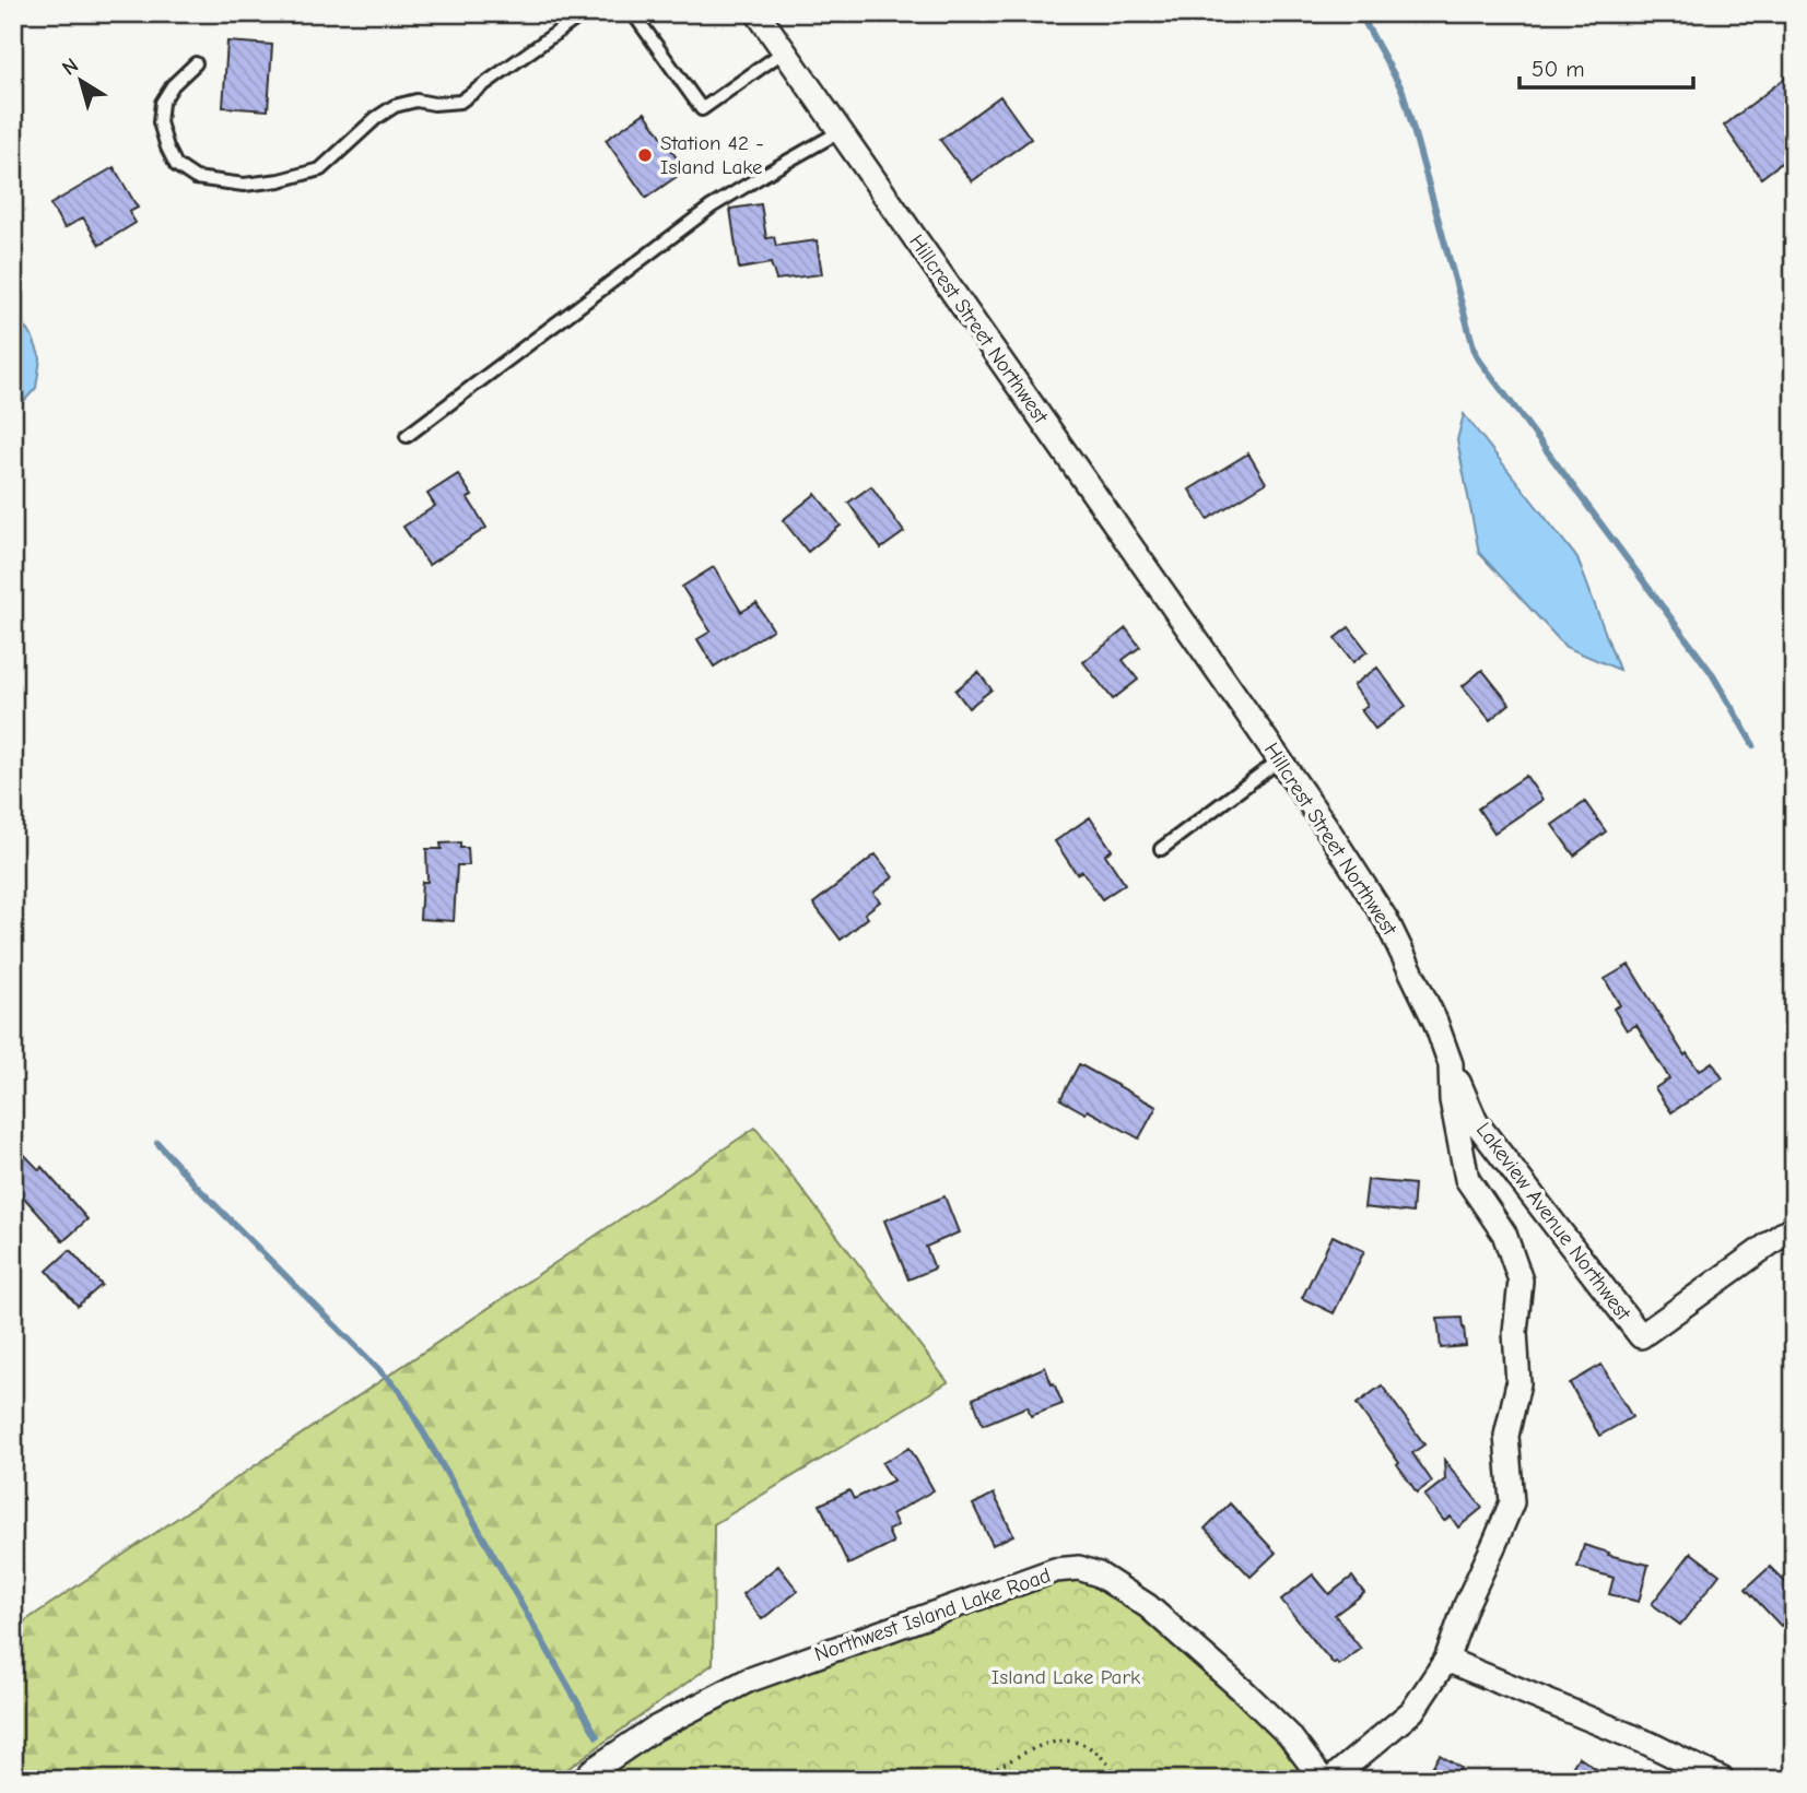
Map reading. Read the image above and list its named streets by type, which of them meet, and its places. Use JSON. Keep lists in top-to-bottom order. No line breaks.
{"streets":{"street":["Hillcrest Street Northwest","Lakeview Avenue Northwest","Northwest Island Lake Road"]},"crossings":[["Hillcrest Street Northwest","Lakeview Avenue Northwest"]],"parks":["Island Lake Park"],"places":["Station 42 - Island Lake"],"scale_bar":"50 m","north":"top left"}
